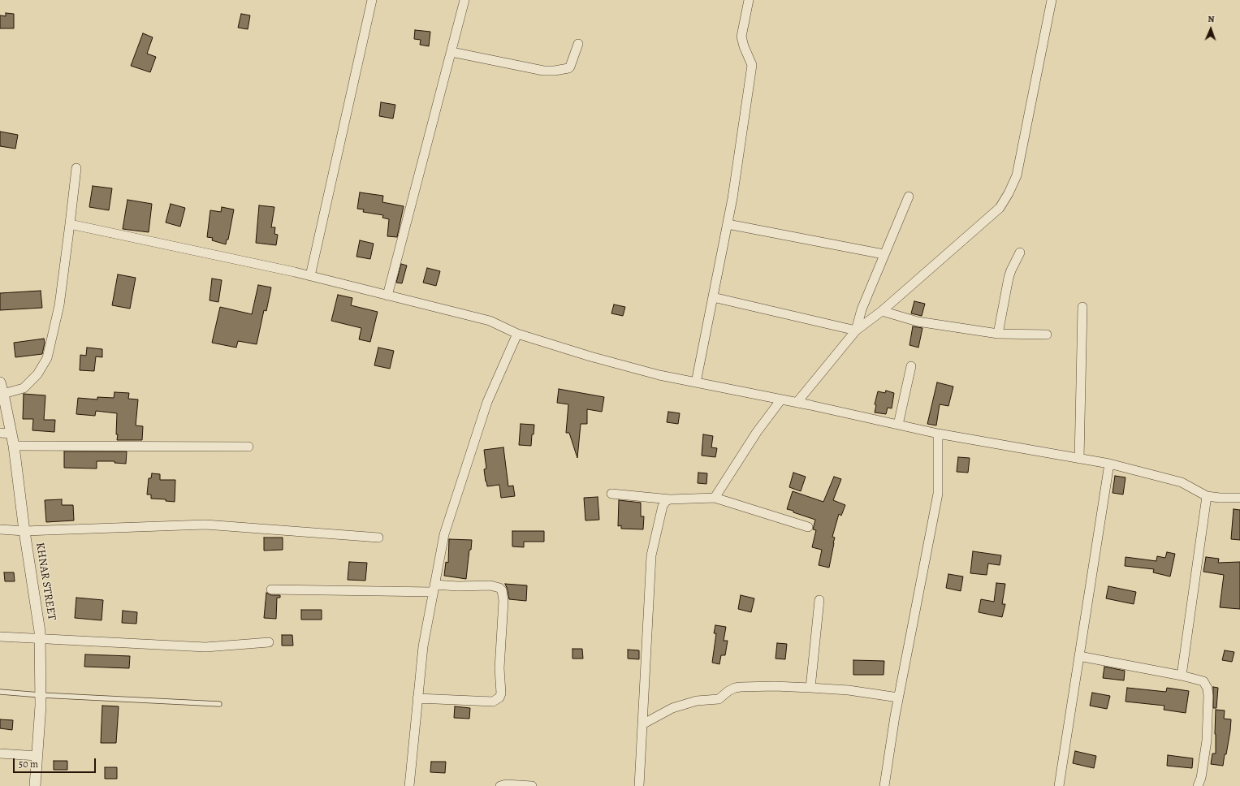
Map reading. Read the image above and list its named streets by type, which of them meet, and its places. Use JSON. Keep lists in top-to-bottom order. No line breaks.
{"streets":{"street":["KHNAR STREET"]},"scale_bar":"50 m","north":"top"}
